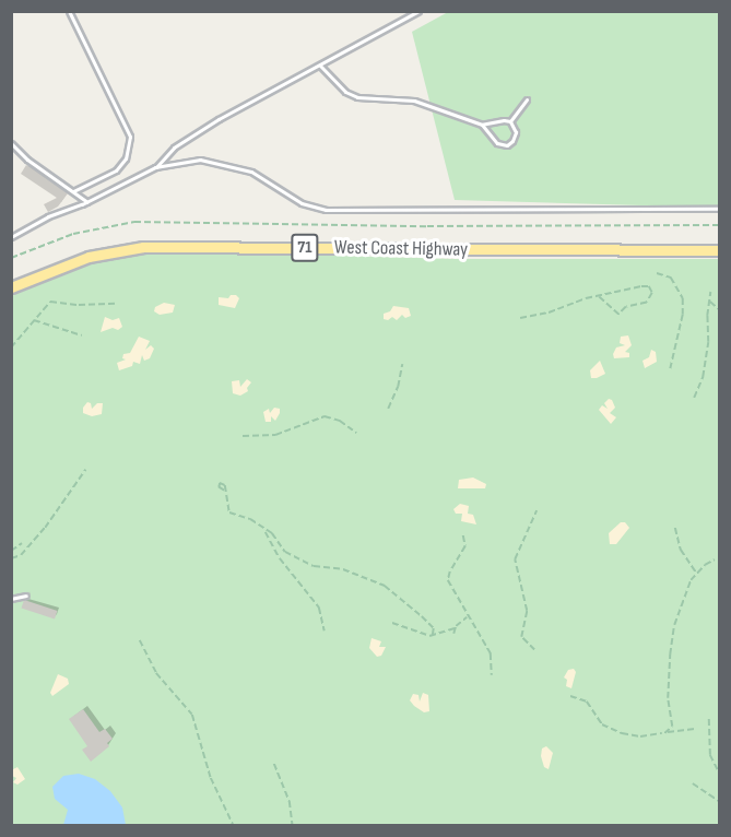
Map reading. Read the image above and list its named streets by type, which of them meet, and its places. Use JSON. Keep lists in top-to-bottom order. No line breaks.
{"streets":{"highway":["71","West Coast Highway"]}}
